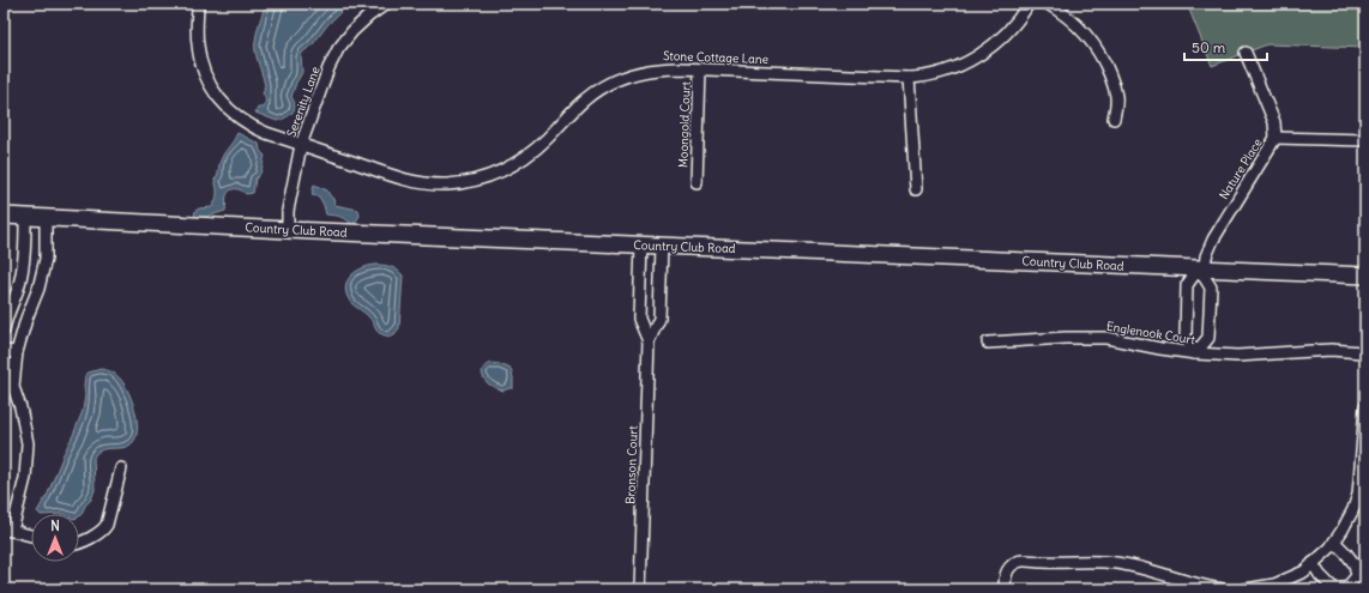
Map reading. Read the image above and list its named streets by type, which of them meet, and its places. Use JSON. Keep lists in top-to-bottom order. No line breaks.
{"streets":{"main road":["Country Club Road"],"street":["Stone Cottage Lane","Serenity Lane","Moongold Court","Nature Place","Englenook Court","Bronson Court"]},"crossings":[["Stone Cottage Lane","Serenity Lane"],["Stone Cottage Lane","Moongold Court"],["Serenity Lane","Country Club Road"],["Nature Place","Country Club Road"],["Nature Place","Englenook Court"],["Country Club Road","Bronson Court"]],"scale_bar":"50 m","north":"top"}
